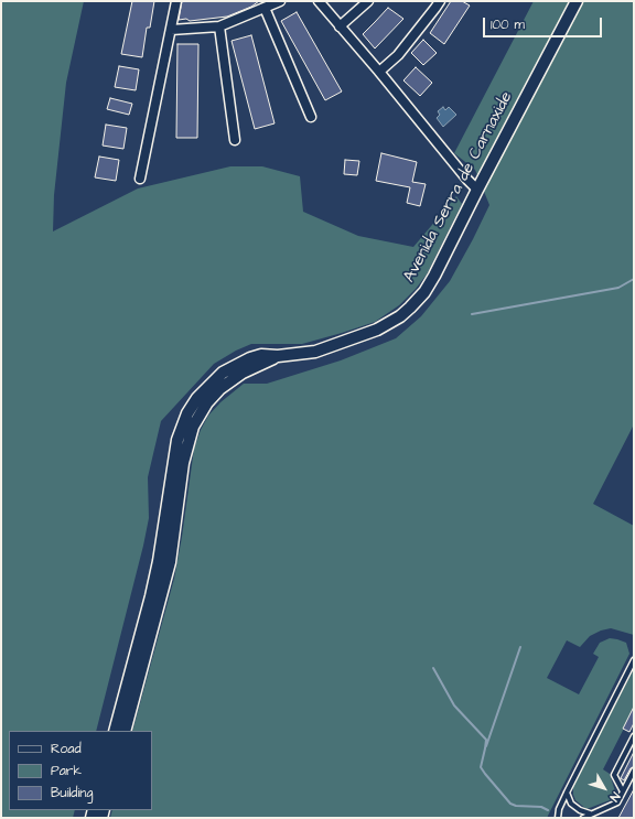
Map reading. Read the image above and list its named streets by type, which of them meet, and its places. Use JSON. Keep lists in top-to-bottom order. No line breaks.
{"streets":{"street":["Avenida Serra de Carnaxide"]},"legend":["Road","Park","Building"],"scale_bar":"100 m","north":"bottom right"}
